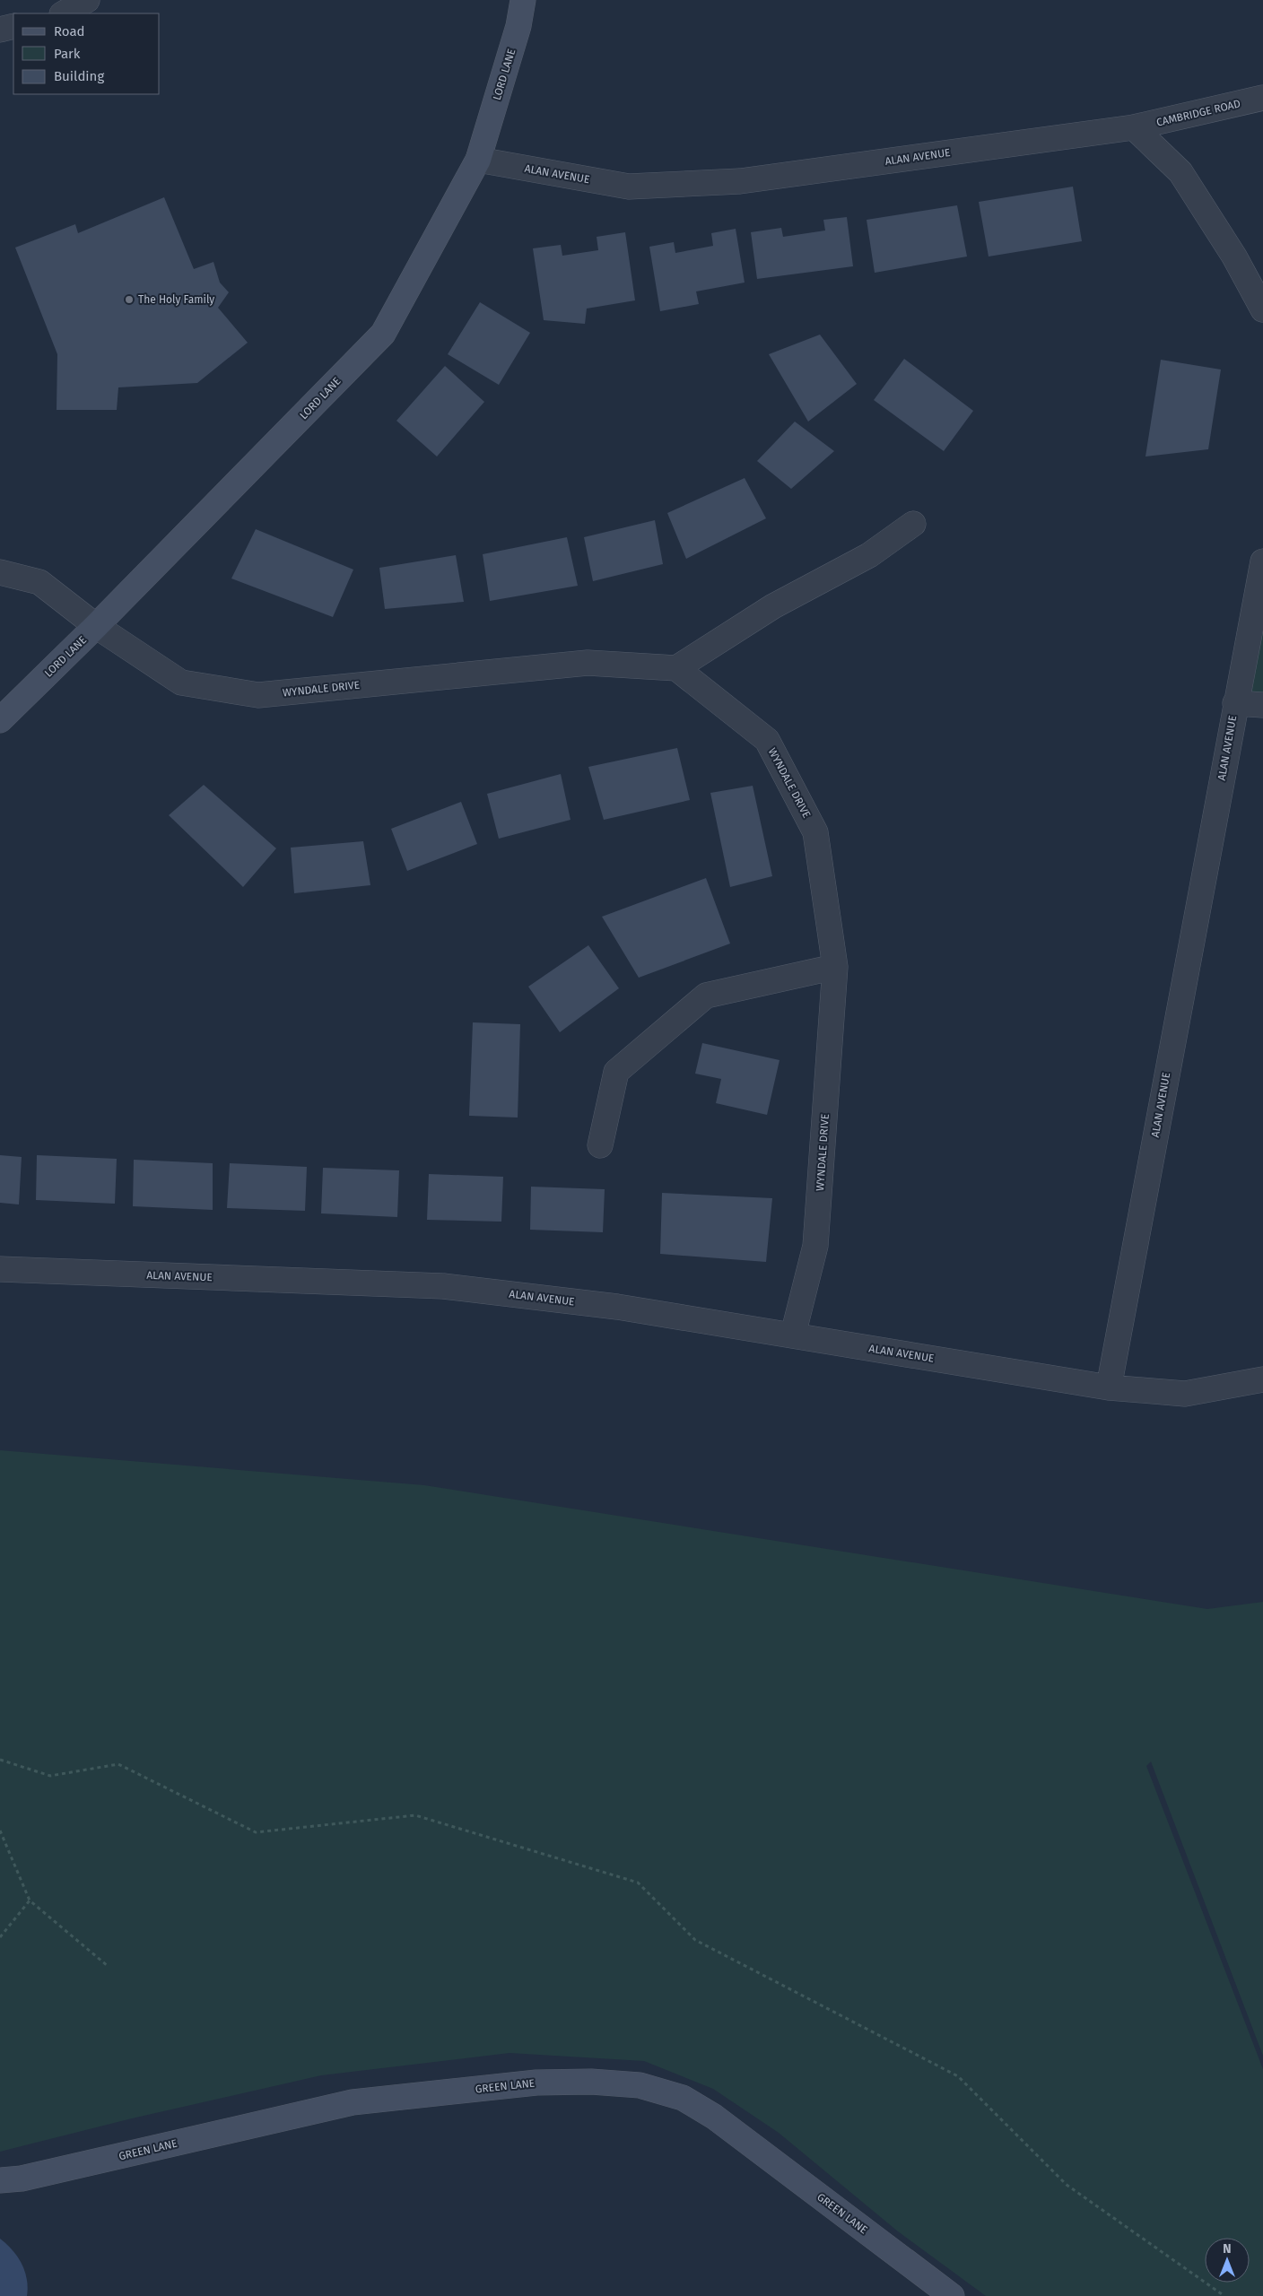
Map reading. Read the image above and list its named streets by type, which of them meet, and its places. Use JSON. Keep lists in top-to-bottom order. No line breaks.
{"streets":{"street":["LORD LANE","CAMBRIDGE ROAD","ALAN AVENUE","WYNDALE DRIVE","GREEN LANE"]},"crossings":[["LORD LANE","ALAN AVENUE"],["LORD LANE","WYNDALE DRIVE"],["CAMBRIDGE ROAD","ALAN AVENUE"],["ALAN AVENUE","WYNDALE DRIVE"]],"places":["The Holy Family"],"legend":["Road","Park","Building"],"north":"top"}
